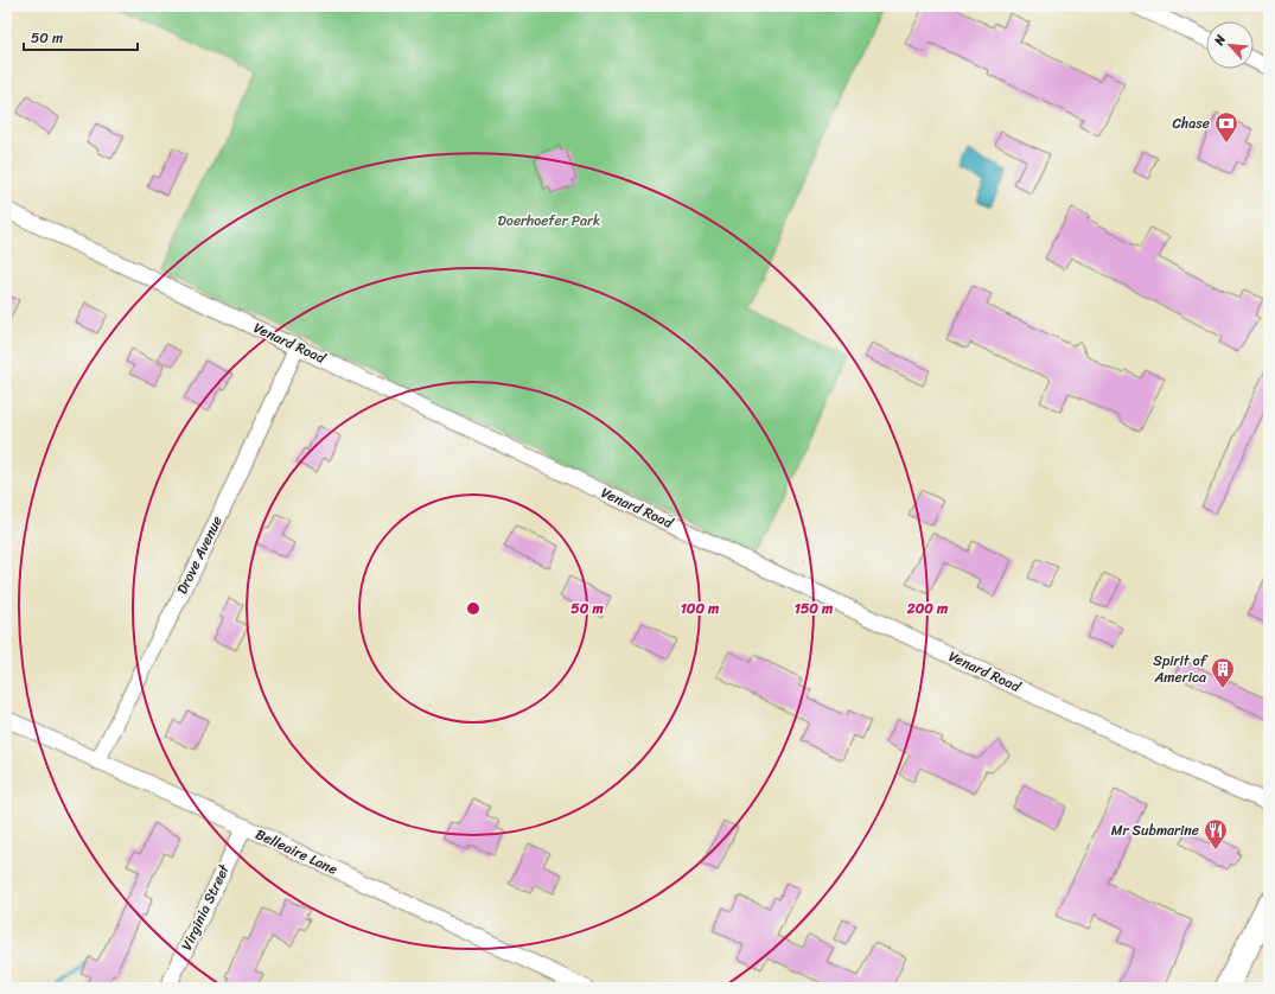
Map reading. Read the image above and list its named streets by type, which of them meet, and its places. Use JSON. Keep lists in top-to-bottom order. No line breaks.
{"streets":{"street":["Venard Road","Drove Avenue","Belleaire Lane","Virginia Street"]},"crossings":[["Venard Road","Drove Avenue"],["Drove Avenue","Belleaire Lane"],["Belleaire Lane","Virginia Street"]],"parks":["Doerhoefer Park"],"places":{"bank":["Chase"],"building":["Spirit of America"],"restaurant":["Mr Submarine"]},"scale_bar":"50 m","north":"top left","rings":["50 m","100 m","150 m","200 m"]}
